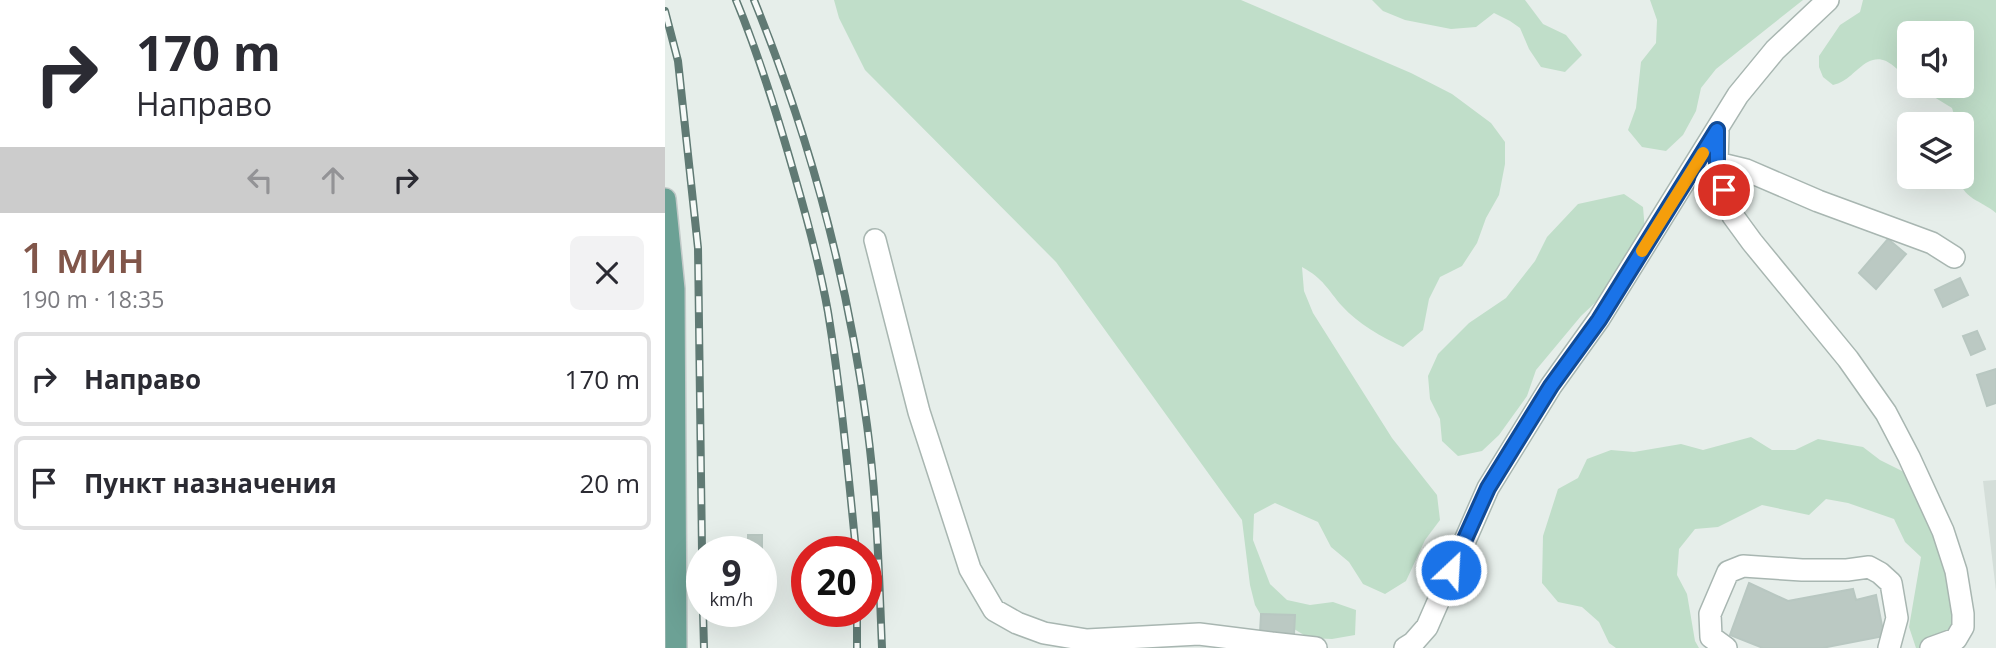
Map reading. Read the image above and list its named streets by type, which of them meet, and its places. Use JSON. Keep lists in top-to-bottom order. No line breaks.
{"page":{"turn":["170 m","Направо"],"heading":["1 мин","190 m · 18:35"],"list":[{"name":"Направо","value":"170 m"},{"name":"Пункт назначения","value":"20 m"}],"speed":"9 km/h","limit":"20"}}
